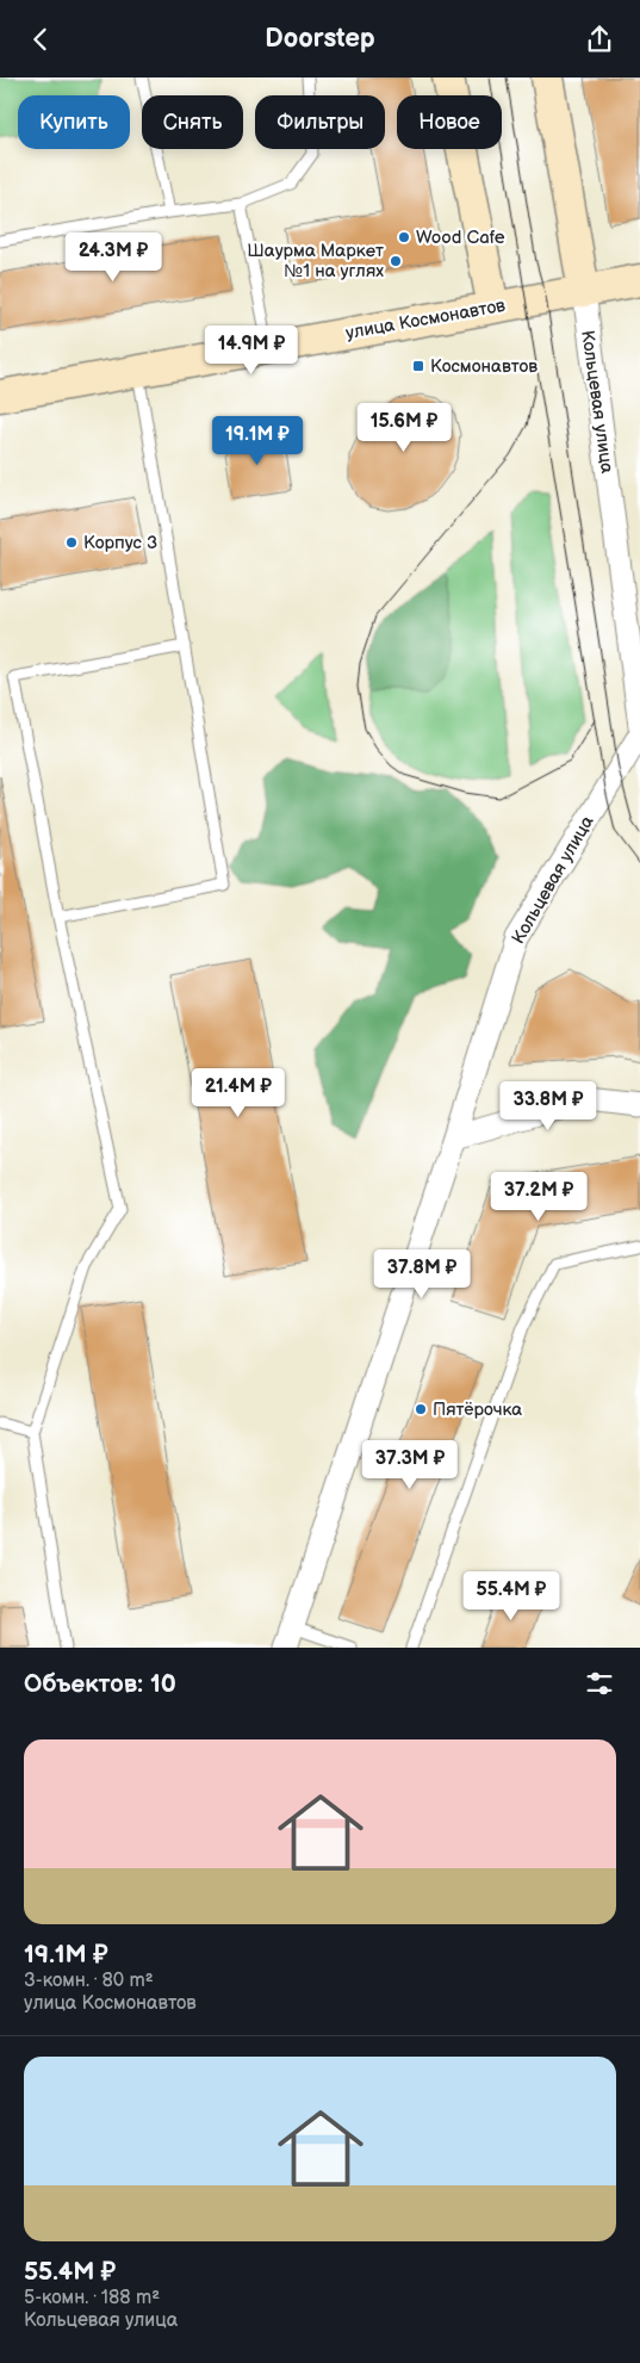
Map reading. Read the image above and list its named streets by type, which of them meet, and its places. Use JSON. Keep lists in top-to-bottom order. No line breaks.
{"streets":{"main road":["улица Космонавтов","Кольцевая улица"]},"crossings":[["улица Космонавтов","Кольцевая улица"]],"places":{"other":["Wood Cafe","Шаурма Маркет №1 на углях","Корпус 3","Пятёрочка"],"transit":["Космонавтов"]},"page":{"header":"Doorstep","chip":["Купить","Снять","Фильтры","Новое"],"price":["24.3M ₽","14.9M ₽","15.6M ₽","19.1M ₽","21.4M ₽","33.8M ₽","37.2M ₽","37.8M ₽","37.3M ₽","55.4M ₽"],"heading":"Объектов: 10","list":[{"name":"19.1M ₽","note":"3-комн. · 80 m² · улица Космонавтов"},{"name":"55.4M ₽","note":"5-комн. · 188 m² · Кольцевая улица"}]}}
